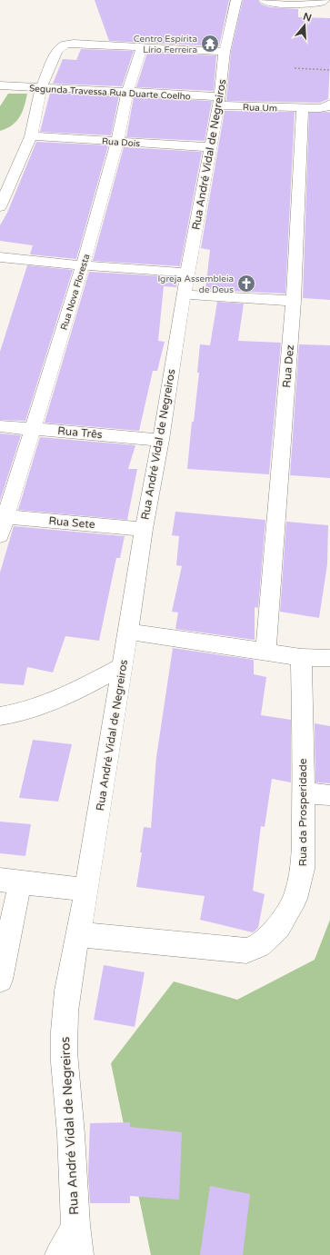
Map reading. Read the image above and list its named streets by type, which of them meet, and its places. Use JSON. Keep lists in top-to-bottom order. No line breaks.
{"streets":{"street":["Segunda Travessa Rua Duarte Coelho","Rua Um","Rua Dois","Rua André Vidal de Negreiros","Rua Nova Floresta","Rua Dez","Rua Três","Rua Sete","Rua da Prosperidade"]},"crossings":[["Segunda Travessa Rua Duarte Coelho","Rua Um"],["Segunda Travessa Rua Duarte Coelho","Rua André Vidal de Negreiros"],["Segunda Travessa Rua Duarte Coelho","Rua Nova Floresta"],["Rua Um","Rua André Vidal de Negreiros"],["Rua Um","Rua Dez"],["Rua Dois","Rua André Vidal de Negreiros"],["Rua Dois","Rua Nova Floresta"],["Rua André Vidal de Negreiros","Rua Três"],["Rua André Vidal de Negreiros","Rua Sete"],["Rua André Vidal de Negreiros","Rua da Prosperidade"],["Rua Nova Floresta","Rua Três"],["Rua Nova Floresta","Rua Sete"]],"places":{"temple":["Centro Espírita Lírio Ferreira"],"church":["Igreja Assembleia de Deus"]},"north":"top"}
